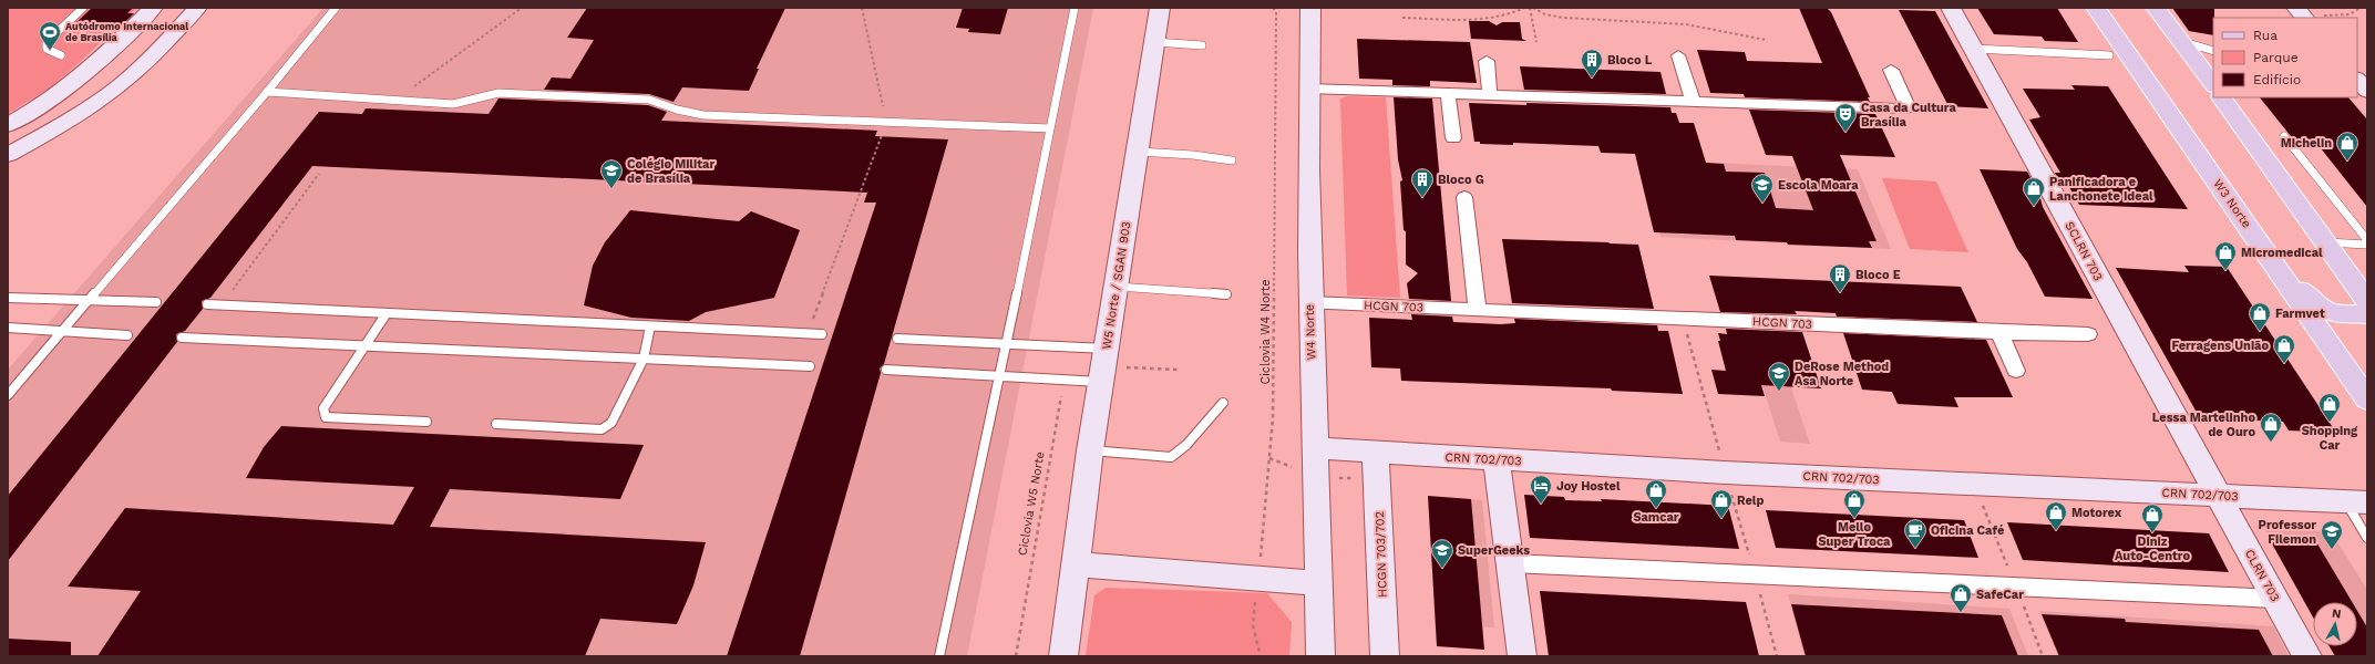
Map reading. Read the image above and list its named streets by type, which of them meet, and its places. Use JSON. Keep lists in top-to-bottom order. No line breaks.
{"streets":{"main road":["W3 Norte"],"street":["SCLRN 703","W5 Norte / SGAN 903","HCGN 703","W4 Norte","CRN 702/703","HCGN 703/702","CLRN 703"],"path":["Ciclovia W4 Norte","Ciclovia W5 Norte"]},"crossings":[["SCLRN 703","CRN 702/703"],["SCLRN 703","CLRN 703"],["W5 Norte / SGAN 903","Ciclovia W5 Norte"],["HCGN 703","W4 Norte"],["W4 Norte","CRN 702/703"],["CRN 702/703","HCGN 703/702"],["CRN 702/703","CLRN 703"]],"places":{"sports":["Autódromo Internacional de Brasília"],"building":["Bloco L","Bloco G","Bloco E"],"theatre":["Casa da Cultura Brasília"],"shop":["Michelin","Panificadora e Lanchonete Ideal","Micromedical","Farmvet","Ferragens União","Shopping Car","Lessa Martelinho de Ouro","Samcar","Relp","Mello Super Troca","Motorex","Diniz Auto-Centro","SafeCar"],"school or university":["Colégio Militar de Brasília","Escola Moara","DeRose Method Asa Norte","Professor Filemon","SuperGeeks"],"hotel":["Joy Hostel"],"cafe":["Oficina Café"]},"legend":["Rua","Parque","Edifício"],"north":"top"}
